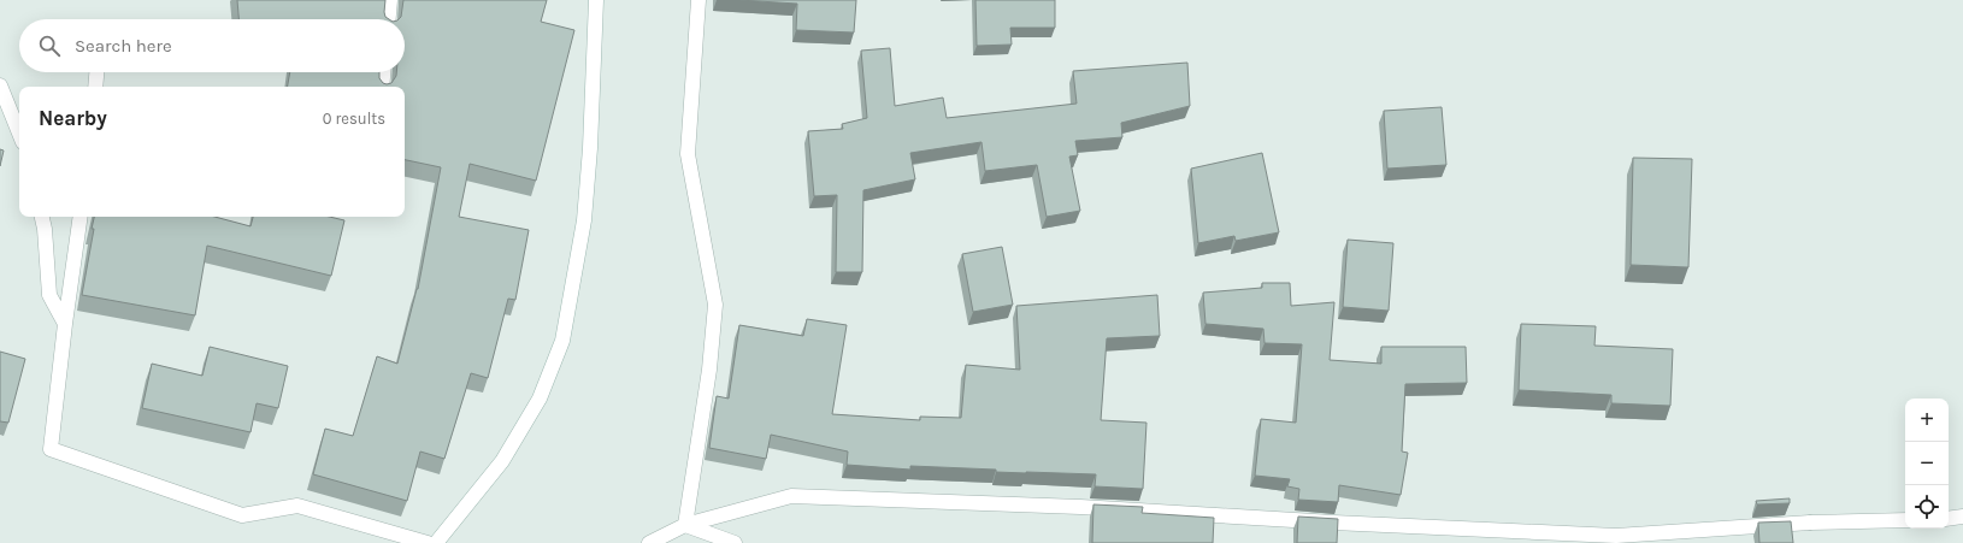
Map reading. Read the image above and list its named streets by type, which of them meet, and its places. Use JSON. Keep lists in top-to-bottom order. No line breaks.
{"page":{"search":"Search here","heading":["Nearby","0 results"],"map_buttons":["+","−"]}}
